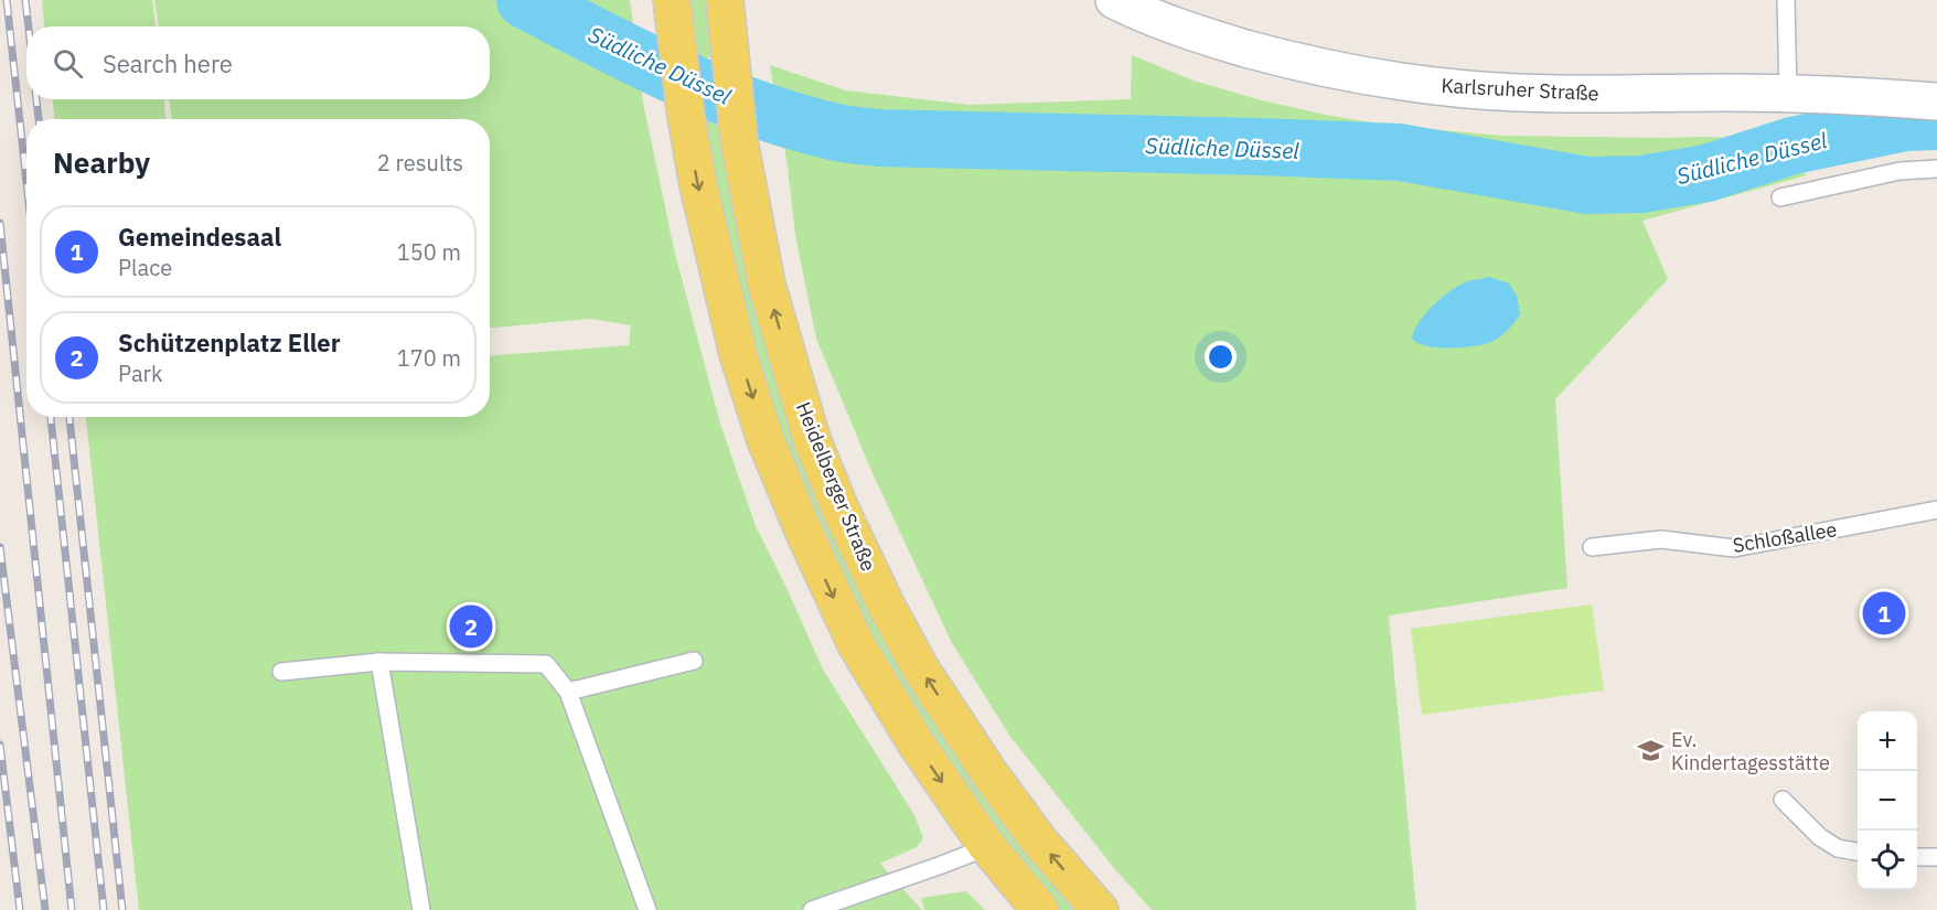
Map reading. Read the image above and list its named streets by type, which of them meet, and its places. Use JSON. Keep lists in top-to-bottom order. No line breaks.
{"streets":{"main road":["Karlsruher Straße","Heidelberger Straße"],"lane":["Schloßallee"]},"water":["Südliche Düssel"],"places":{"school or university":["Ev. Kindertagesstätte"]},"page":{"search":"Search here","heading":["Nearby","2 results"],"list":[{"mark":"1","name":"Gemeindesaal","note":"Place","value":"150 m"},{"mark":"2","name":"Schützenplatz Eller","note":"Park","value":"170 m"}],"pins":["1","2"],"map_buttons":["+","−"]}}
